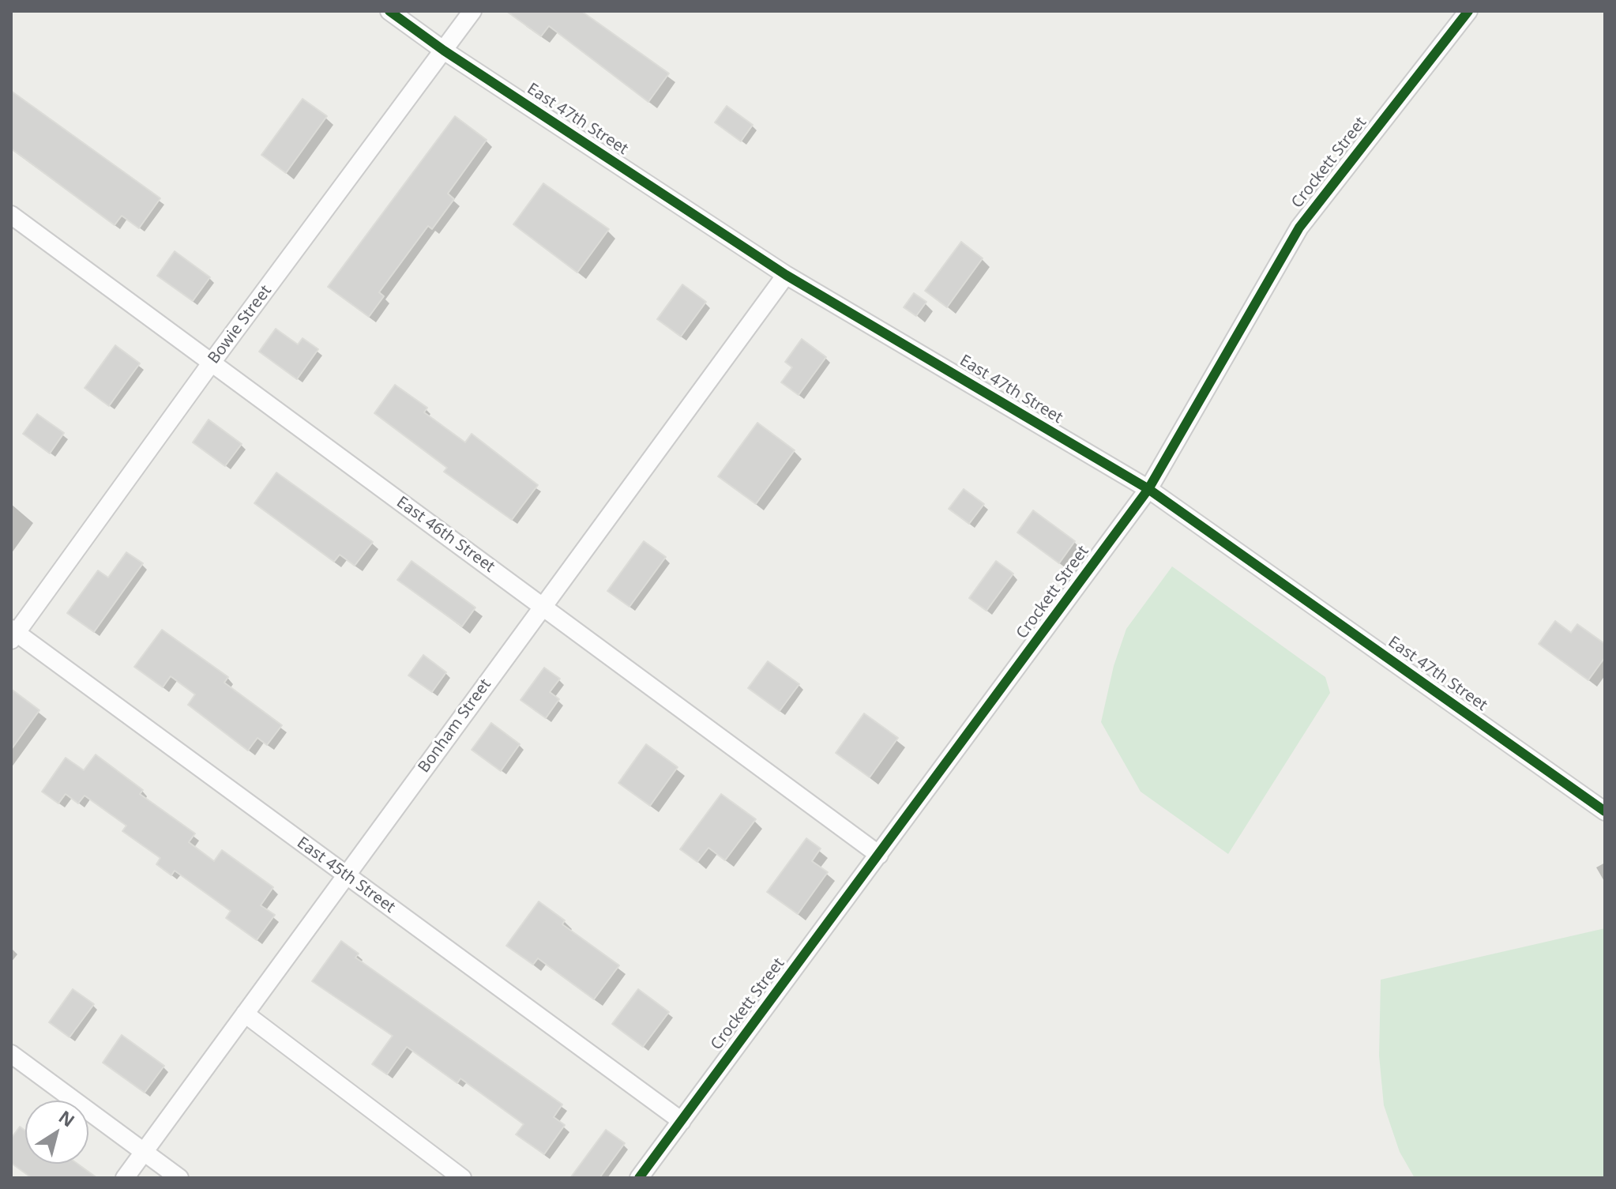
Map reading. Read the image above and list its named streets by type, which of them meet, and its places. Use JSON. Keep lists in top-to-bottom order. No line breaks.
{"streets":{"street":["East 47th Street","Crockett Street","Bowie Street","East 46th Street","Bonham Street","East 45th Street"]},"crossings":[["East 47th Street","Crockett Street"],["East 47th Street","Bowie Street"],["East 47th Street","Bonham Street"],["Crockett Street","East 46th Street"],["Crockett Street","East 45th Street"],["Bowie Street","East 46th Street"],["Bowie Street","East 45th Street"],["East 46th Street","Bonham Street"],["Bonham Street","East 45th Street"]],"north":"top right"}
